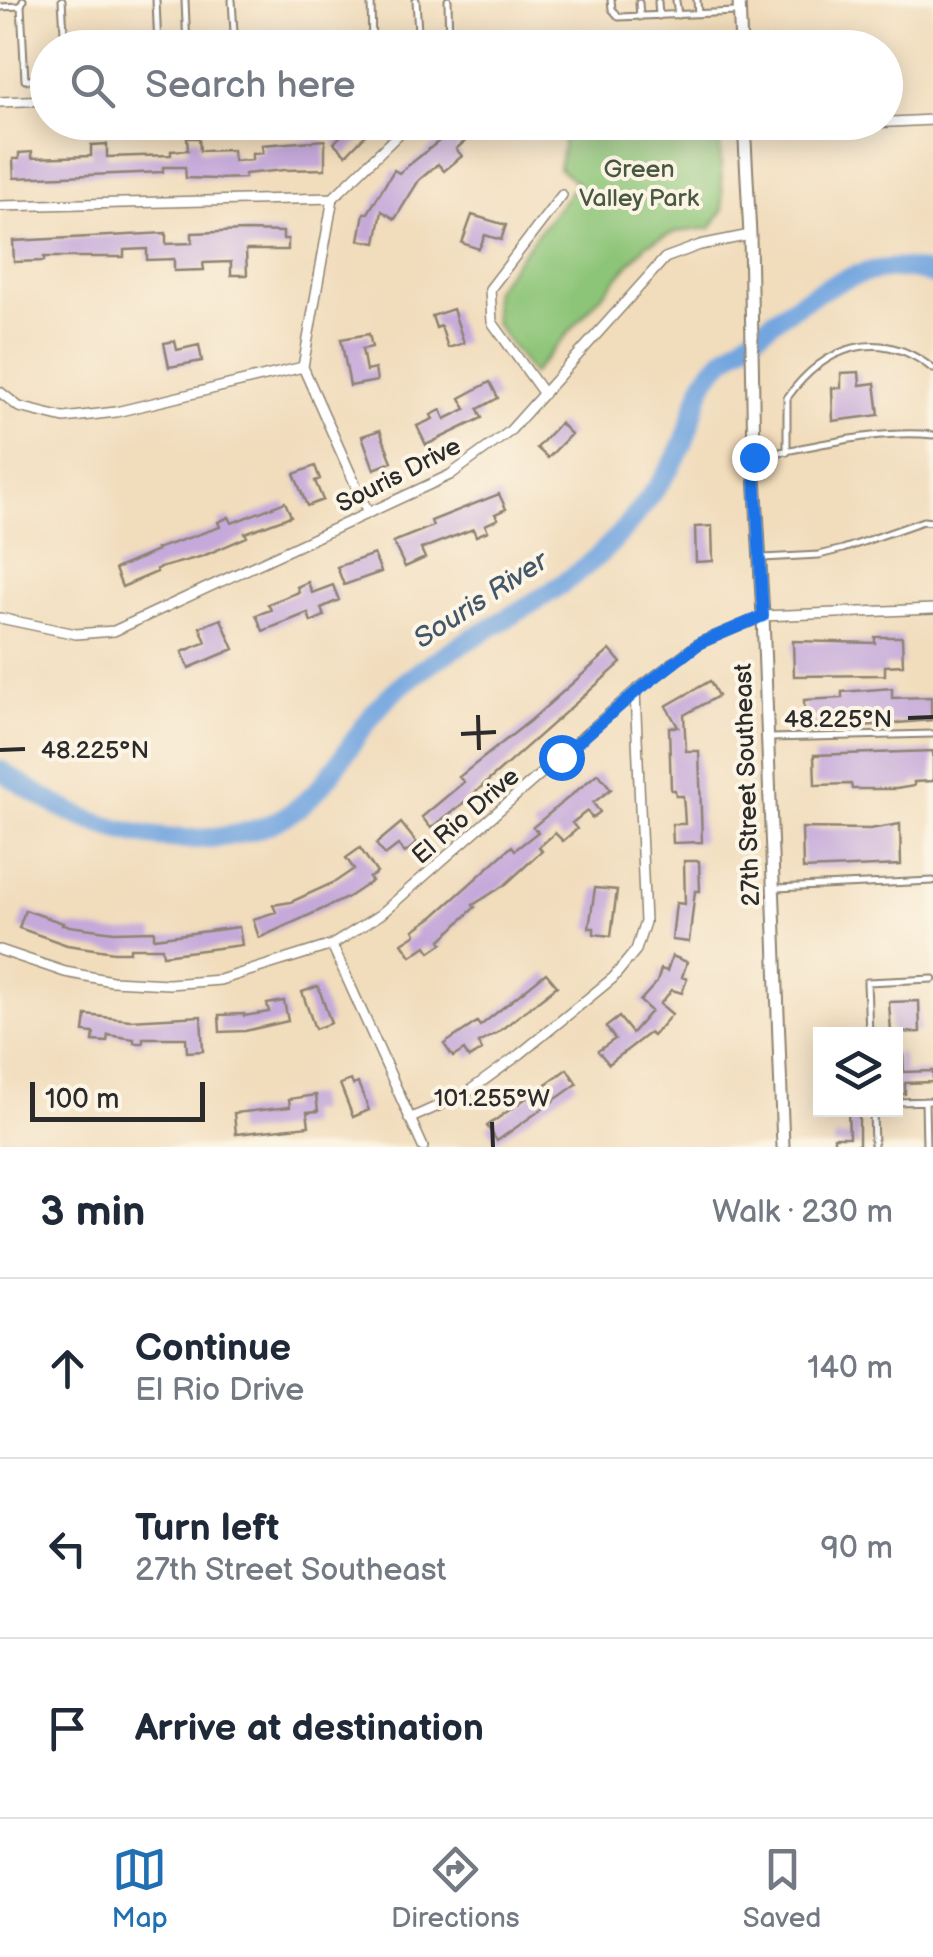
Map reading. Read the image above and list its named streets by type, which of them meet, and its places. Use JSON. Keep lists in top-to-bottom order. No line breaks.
{"streets":{"street":["Souris Drive","27th Street Southeast","El Rio Drive"]},"crossings":[["Souris Drive","27th Street Southeast"],["27th Street Southeast","El Rio Drive"]],"water":["Souris River"],"parks":["Green Valley Park"],"scale_bar":"100 m","page":{"search":"Search here","scale":"100 m","heading":["3 min","Walk · 230 m"],"list":[["Continue","El Rio Drive","140 m"],["Turn left","27th Street Southeast","90 m"],"Arrive at destination"],"nav":["Map","Directions","Saved"]},"coordinates":["48.225°N","101.255°W"]}
